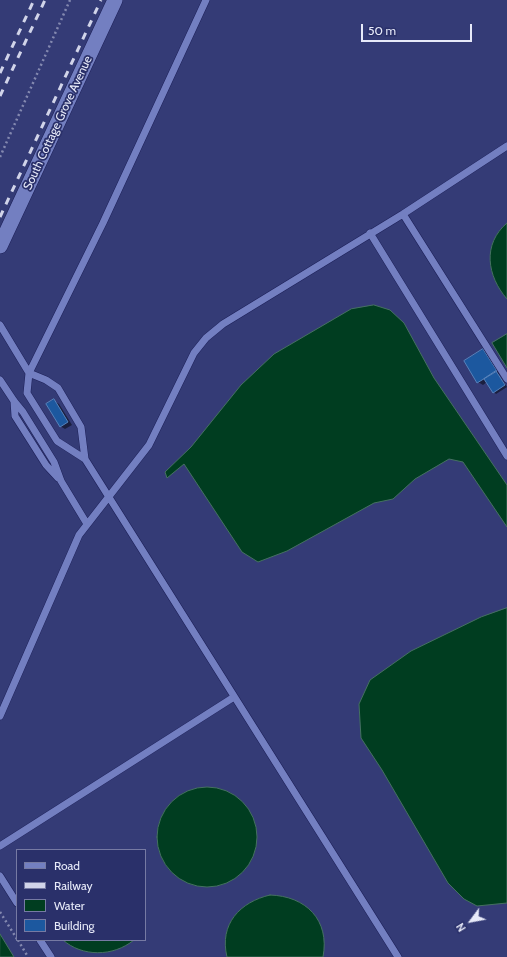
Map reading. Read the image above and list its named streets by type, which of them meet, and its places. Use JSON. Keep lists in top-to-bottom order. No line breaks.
{"streets":{"street":["South Cottage Grove Avenue"]},"legend":["Road","Railway","Water","Building"],"scale_bar":"50 m","north":"bottom left"}
